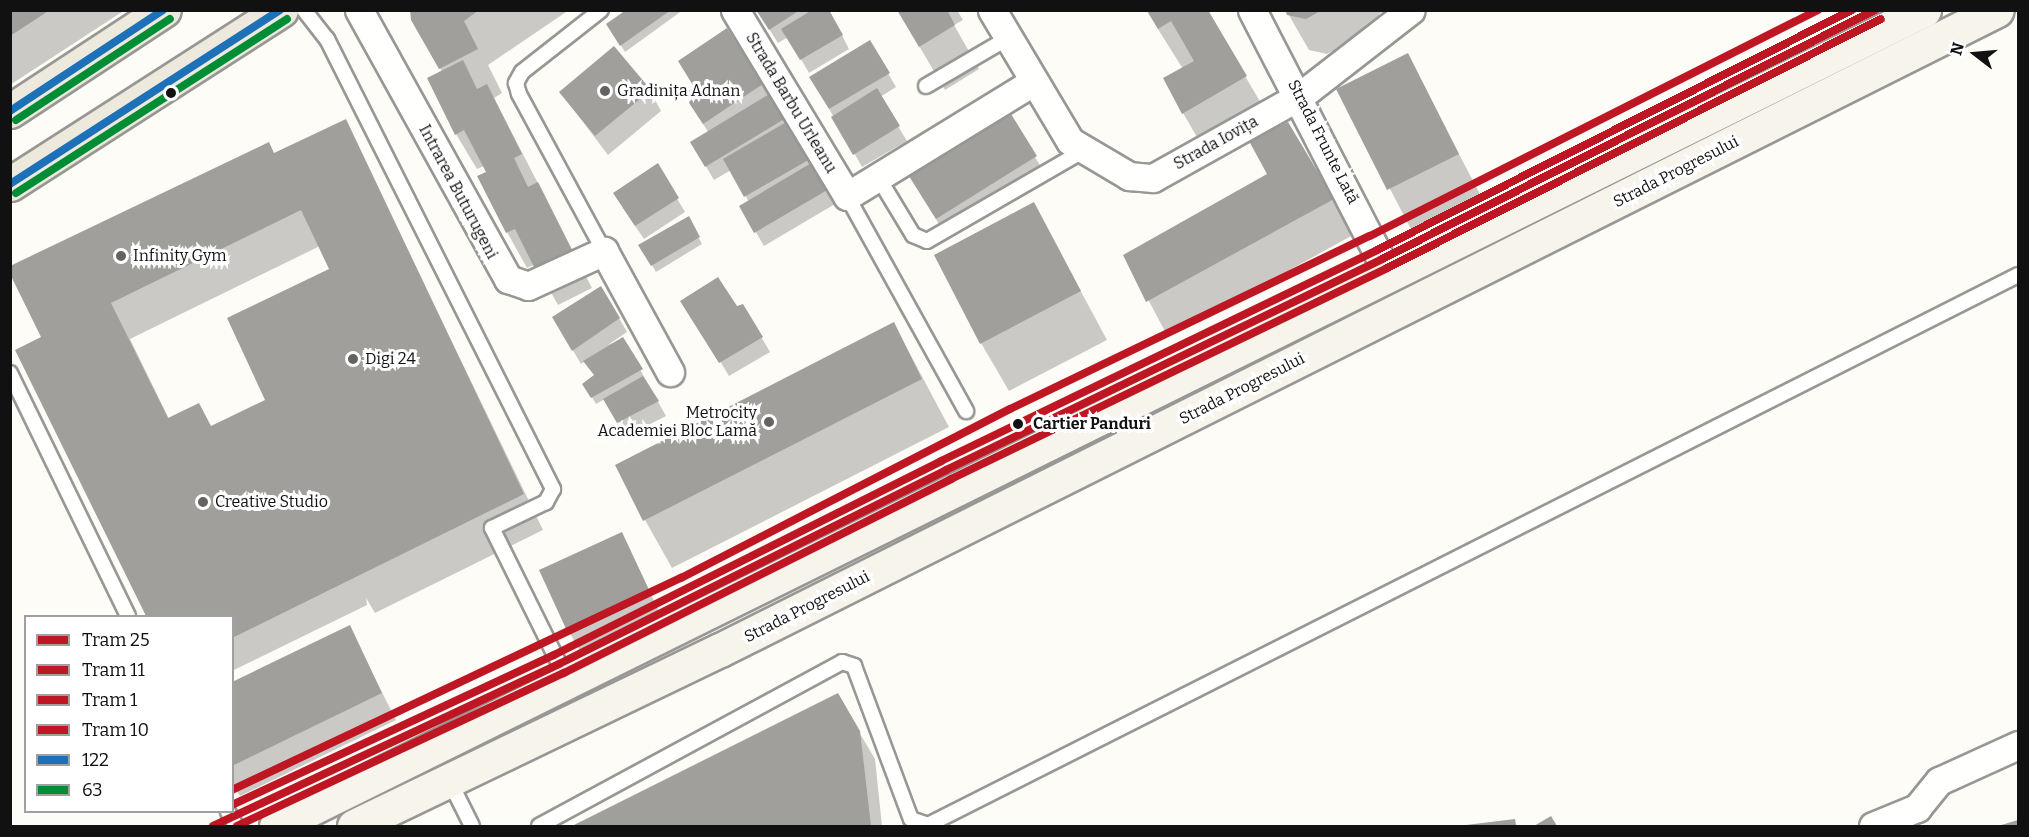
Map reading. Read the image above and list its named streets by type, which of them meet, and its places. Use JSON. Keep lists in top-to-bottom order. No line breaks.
{"streets":{"main road":["Strada Progresului"],"street":["Strada Barbu Urleanu","Strada Frunte Lată","Strada Iovița","Intrarea Buturugeni"]},"crossings":[["Strada Frunte Lată","Strada Iovița"],["Strada Frunte Lată","Strada Progresului"]],"places":["Gradinița Adnan","Infinity Gym","Digi 24","Metrocity Academiei Bloc Lamă","Cartier Panduri","Creative Studio"],"lines":["tram line 25","tram line 1","tram line 10","transit line 122","tram line 11","transit line 63"],"legend":["Tram 25","Tram 11","Tram 1","Tram 10","122","63"],"north":"left"}
